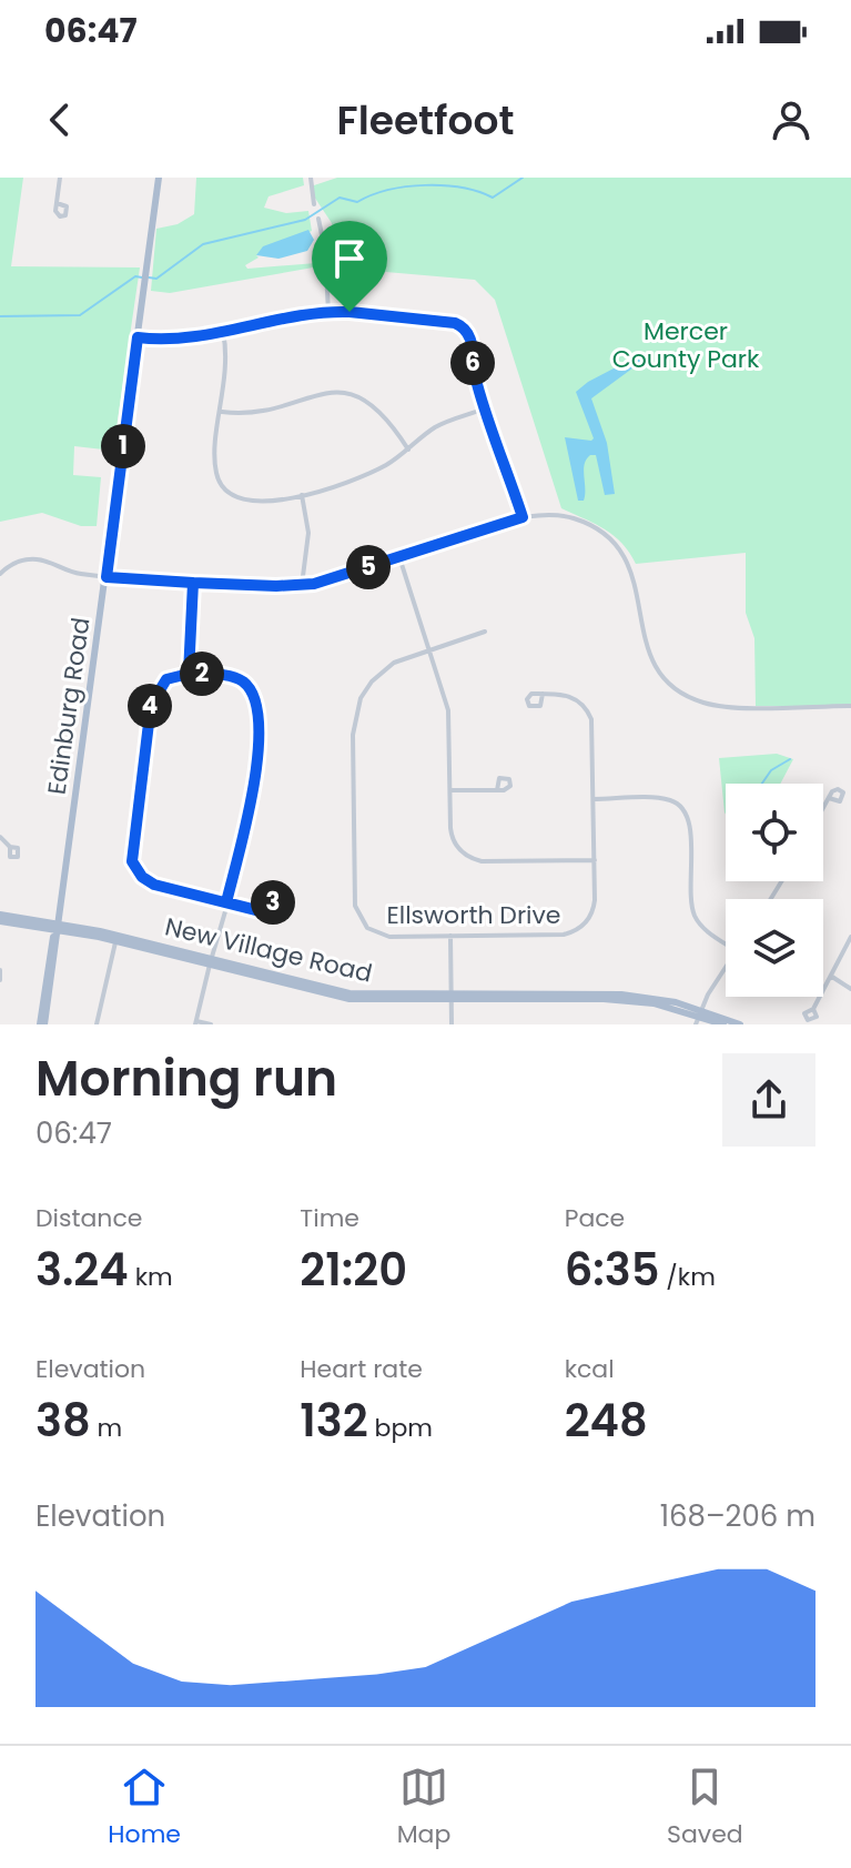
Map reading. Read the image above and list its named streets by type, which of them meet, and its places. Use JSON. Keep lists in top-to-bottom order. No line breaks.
{"streets":{"main road":["Edinburg Road","New Village Road"],"street":["Ellsworth Drive"]},"crossings":[["Edinburg Road","New Village Road"]],"parks":["Mercer County Park"],"page":{"status":"06:47","header":"Fleetfoot","pins":["6","1","5","2","4","3"],"heading":["Morning run","06:47"],"stats":[["Distance","3.24 km"],["Time","21:20"],["Pace","6:35 /km"],["Elevation","38 m"],["Heart rate","132 bpm"],["kcal","248"]],"chart":["Elevation","168–206 m"],"tabs":["Home","Map","Saved"]}}
